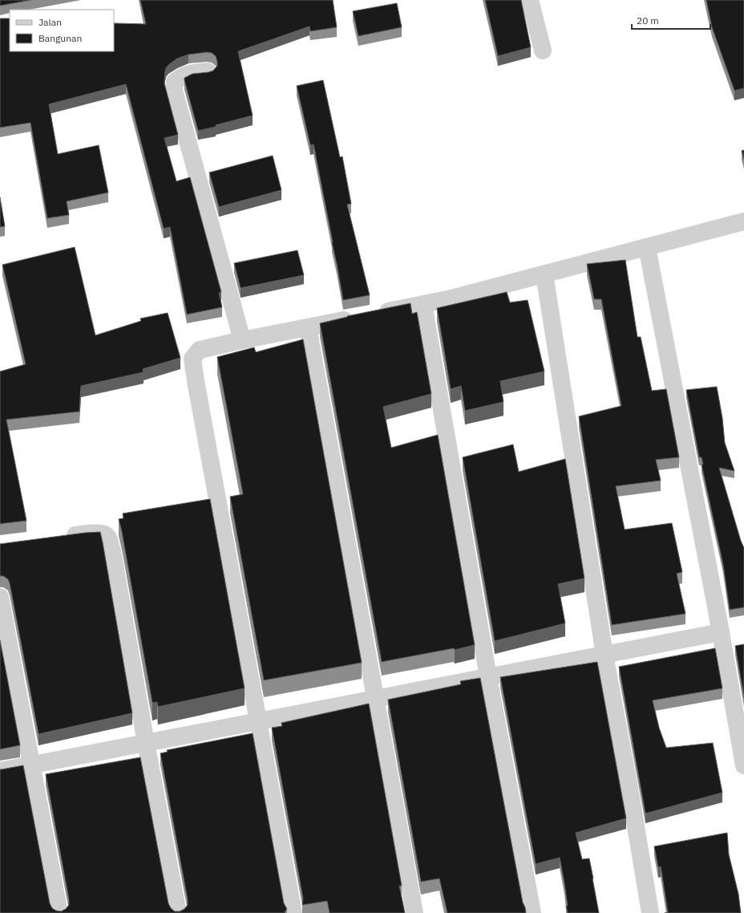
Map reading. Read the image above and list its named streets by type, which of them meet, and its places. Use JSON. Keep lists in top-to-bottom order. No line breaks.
{"legend":["Jalan","Bangunan"],"scale_bar":"20 m"}
